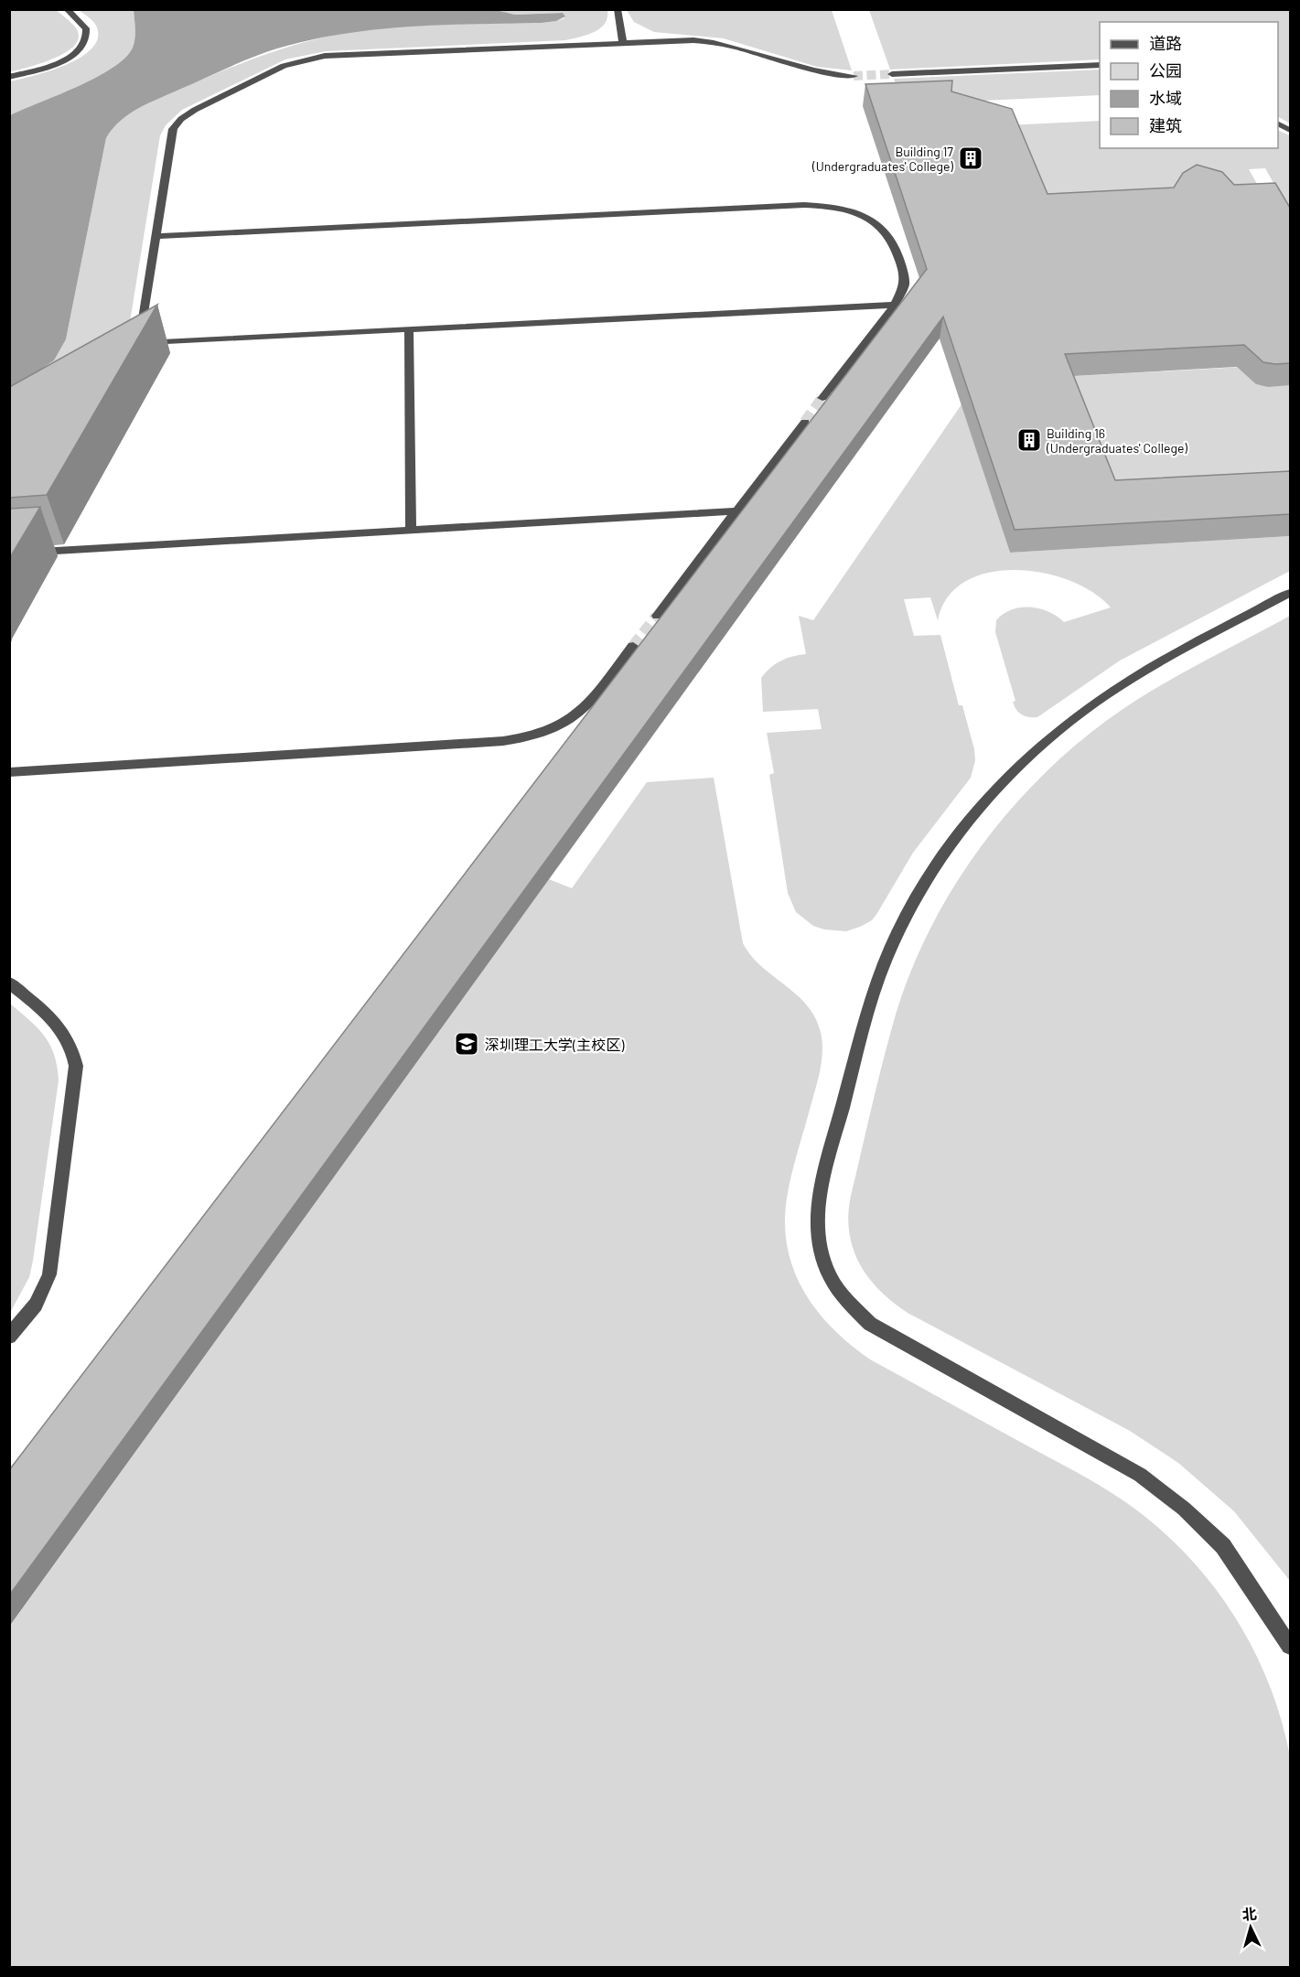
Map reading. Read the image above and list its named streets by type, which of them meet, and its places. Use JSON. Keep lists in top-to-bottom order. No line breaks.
{"places":{"building":["Building 17 (Undergraduates' College)","Building 16 (Undergraduates' College)"],"school or university":["深圳理工大学(主校区)"]},"legend":["道路","公园","水域","建筑"],"north":"top"}
